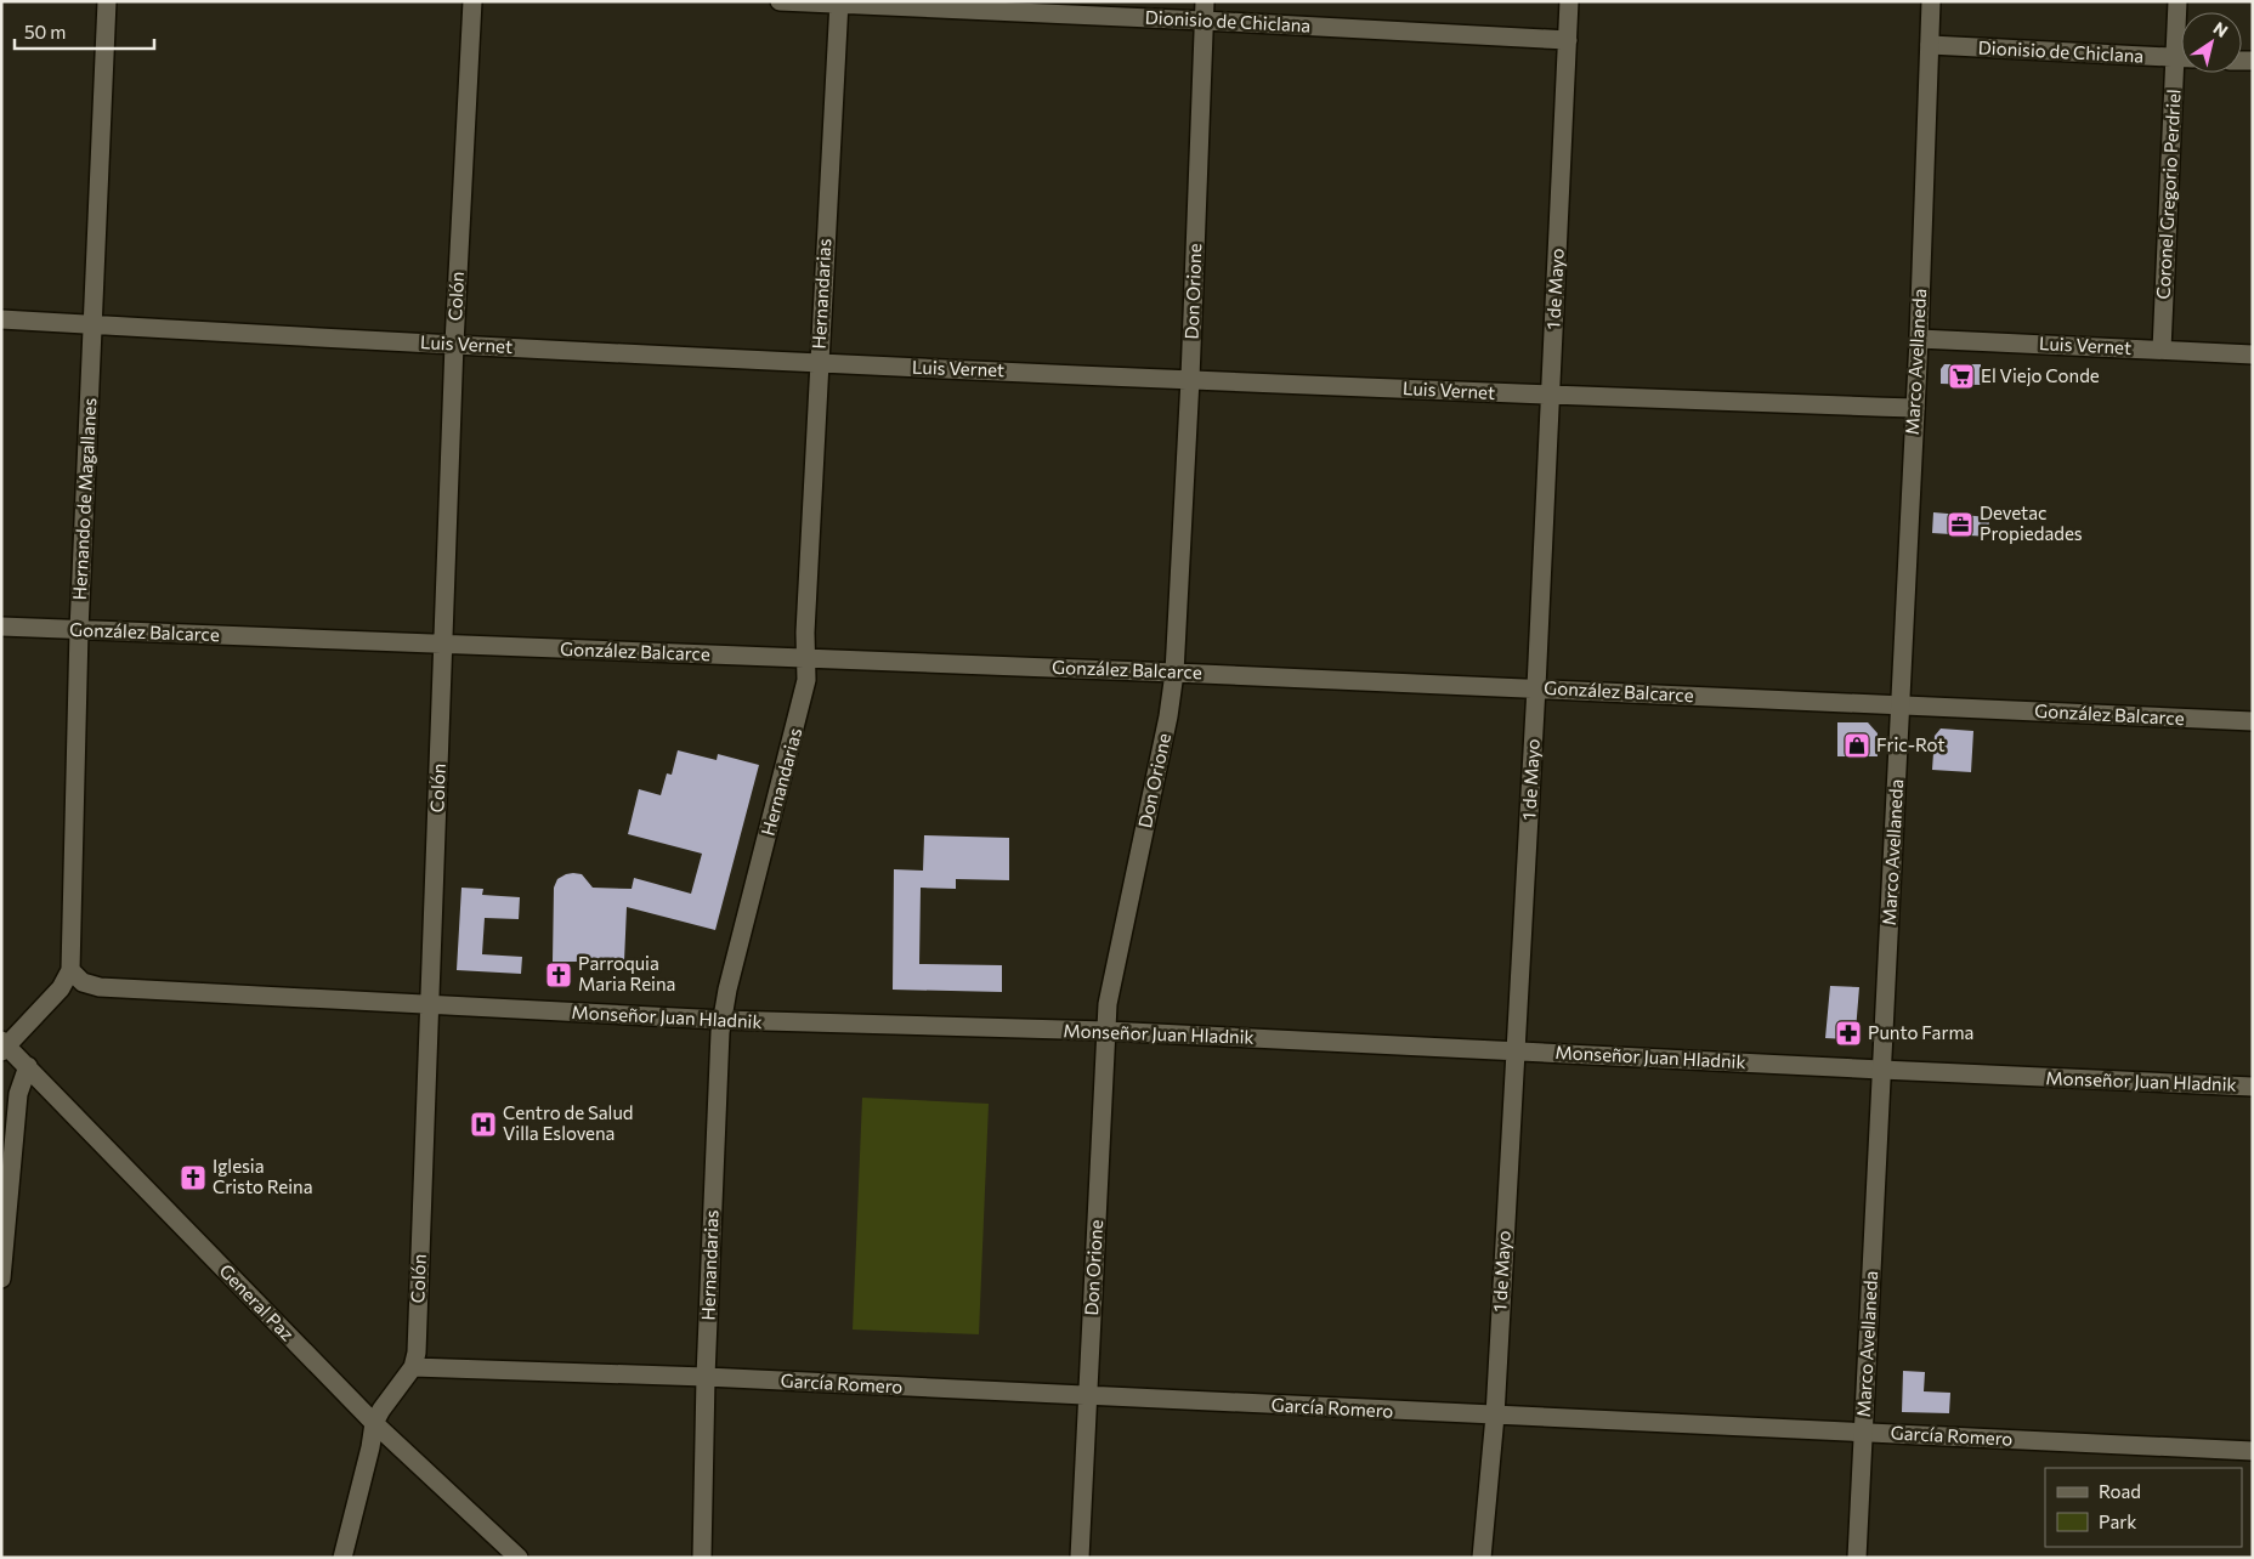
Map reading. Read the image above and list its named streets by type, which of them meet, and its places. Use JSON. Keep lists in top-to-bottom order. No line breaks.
{"streets":{"street":["Dionisio de Chiclana","Coronel Gregorio Perdriel","1 de Mayo","Don Orione","Hernandarias","Colón","Luis Vernet","Marco Avellaneda","Hernando de Magallanes","González Balcarce","Monseñor Juan Hladnik","General Paz","García Romero"]},"crossings":[["Dionisio de Chiclana","1 de Mayo"],["Dionisio de Chiclana","Don Orione"],["Dionisio de Chiclana","Hernandarias"],["Dionisio de Chiclana","Marco Avellaneda"],["Coronel Gregorio Perdriel","Luis Vernet"],["1 de Mayo","Luis Vernet"],["1 de Mayo","González Balcarce"],["1 de Mayo","Monseñor Juan Hladnik"],["1 de Mayo","García Romero"],["Don Orione","Luis Vernet"],["Don Orione","González Balcarce"],["Don Orione","Monseñor Juan Hladnik"],["Don Orione","García Romero"],["Hernandarias","Luis Vernet"],["Hernandarias","González Balcarce"],["Hernandarias","Monseñor Juan Hladnik"],["Hernandarias","García Romero"],["Colón","Luis Vernet"],["Colón","González Balcarce"],["Colón","Monseñor Juan Hladnik"],["Colón","General Paz"],["Colón","García Romero"],["Luis Vernet","Marco Avellaneda"],["Luis Vernet","Hernando de Magallanes"],["Marco Avellaneda","González Balcarce"],["Marco Avellaneda","Monseñor Juan Hladnik"],["Marco Avellaneda","García Romero"],["Hernando de Magallanes","González Balcarce"],["Hernando de Magallanes","Monseñor Juan Hladnik"]],"places":{"supermarket":["El Viejo Conde"],"office":["Devetac Propiedades"],"shop":["Fric-Rot"],"church":["Parroquia Maria Reina","Iglesia Cristo Reina"],"pharmacy":["Punto Farma"],"hospital":["Centro de Salud Villa Eslovena"]},"legend":["Road","Park"],"scale_bar":"50 m","north":"top right"}
